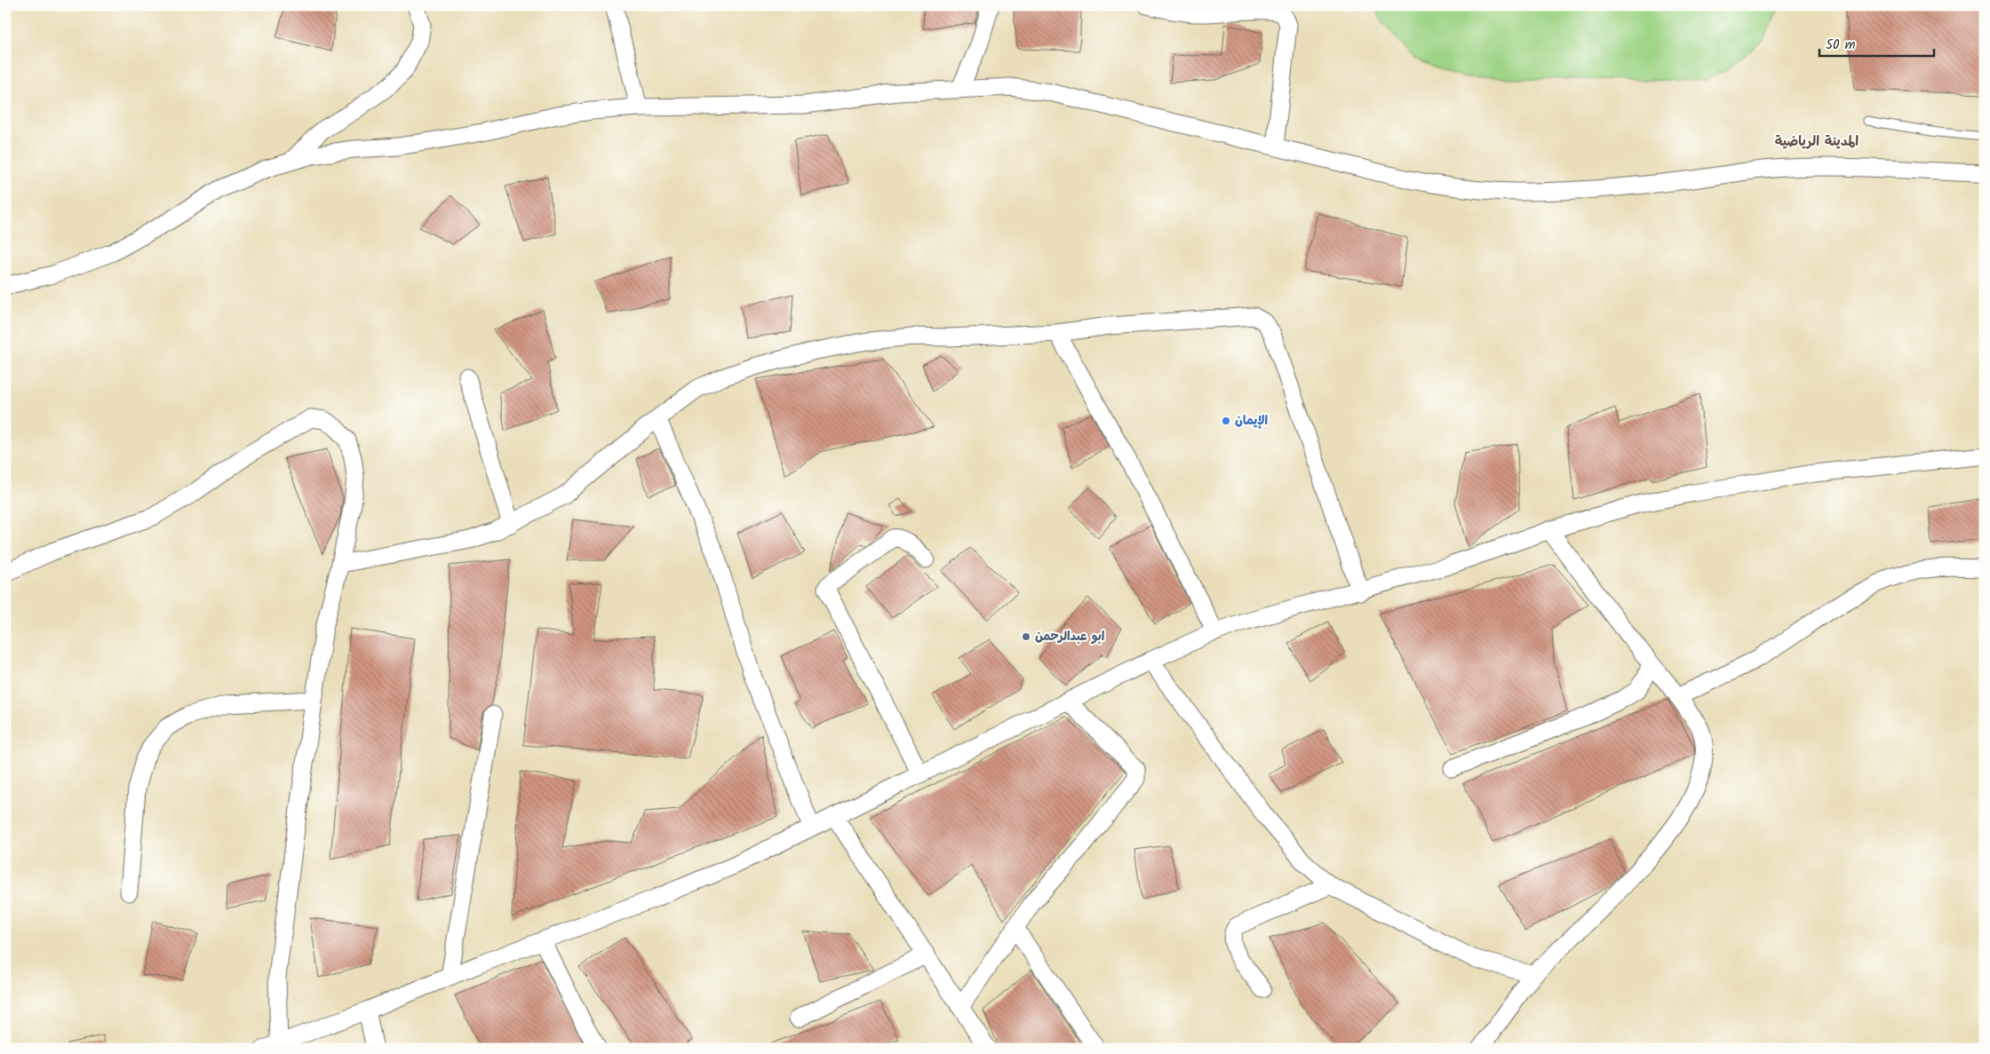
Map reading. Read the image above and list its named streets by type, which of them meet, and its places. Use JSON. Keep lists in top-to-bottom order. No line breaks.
{"districts":["المدينة الرياضية"],"places":["الإيمان","ابو عبدالرحمن"],"scale_bar":"50 m"}
